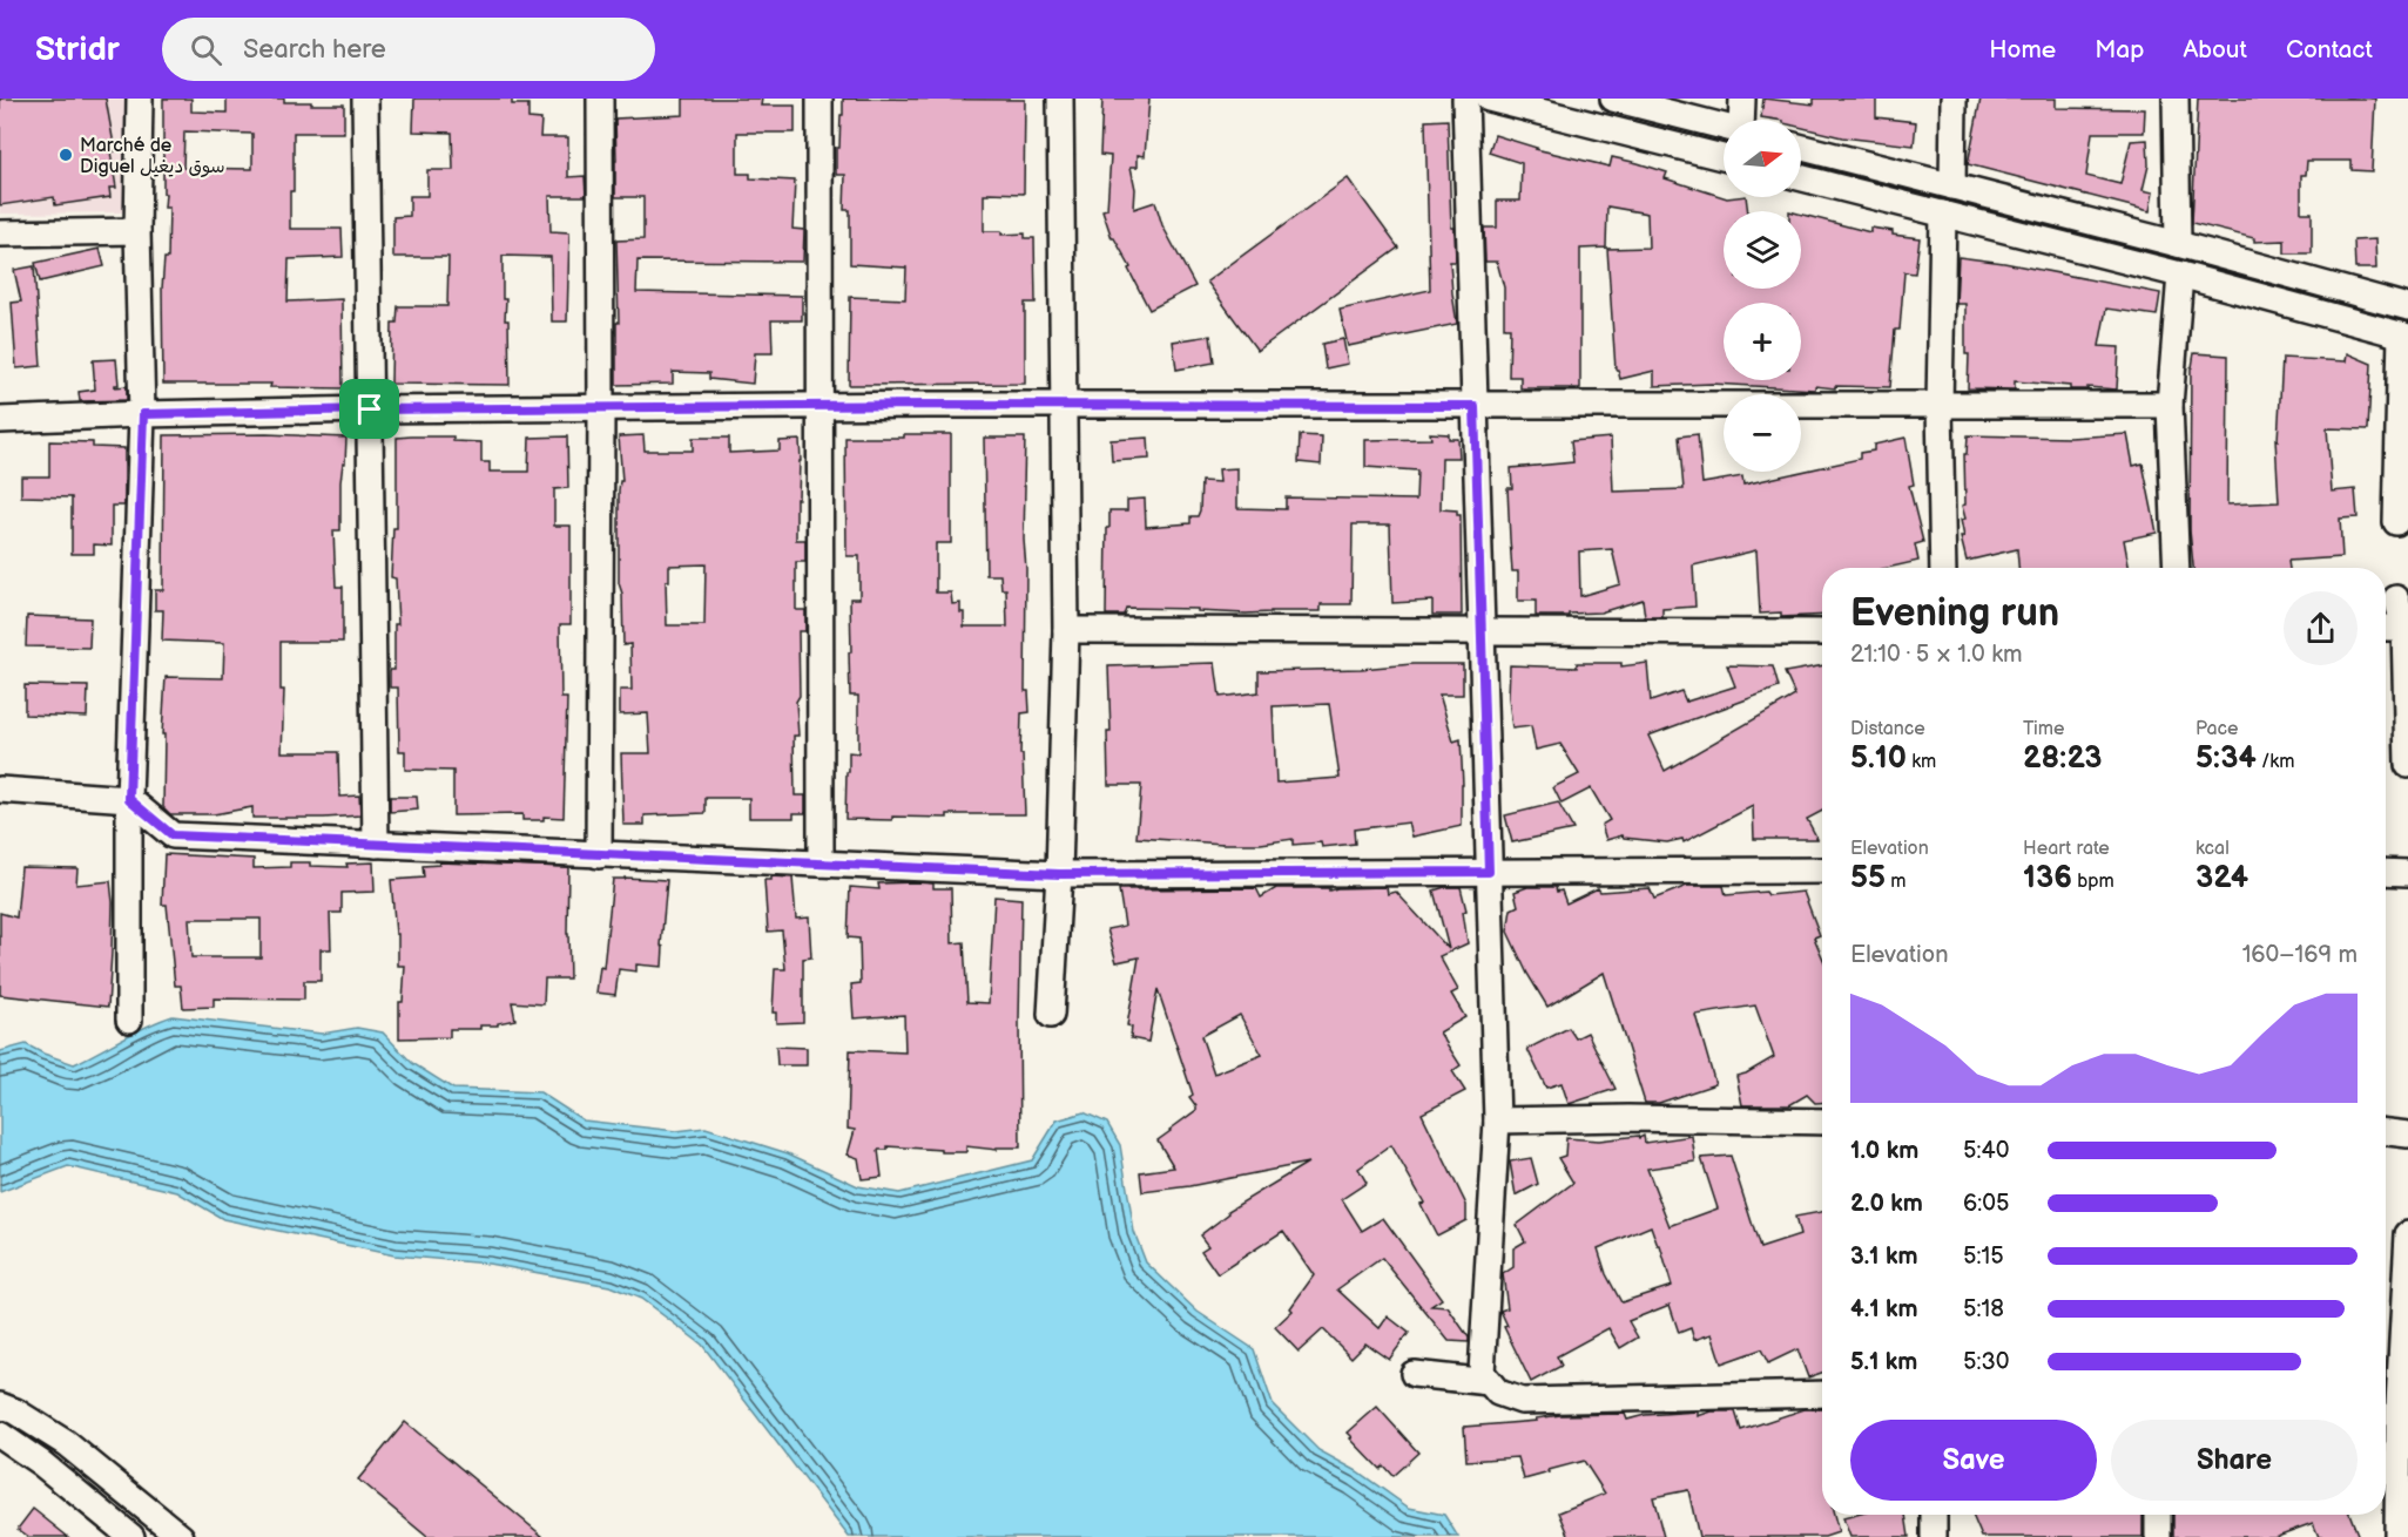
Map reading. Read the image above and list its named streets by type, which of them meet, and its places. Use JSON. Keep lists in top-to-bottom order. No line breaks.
{"places":["Marché de Diguel سوق ديغيل"],"north":"right","page":{"header":"Stridr","search":"Search here","nav":["Home","Map","About","Contact"],"map_buttons":["+","−"],"heading":["Evening run","21:10 · 5 × 1.0 km"],"stats":[["Distance","5.10 km"],["Time","28:23"],["Pace","5:34 /km"],["Elevation","55 m"],["Heart rate","136 bpm"],["kcal","324"]],"chart":["Elevation","160–169 m"],"list":[{"name":"1.0 km","note":"5:40"},{"name":"2.0 km","note":"6:05"},{"name":"3.1 km","note":"5:15"},{"name":"4.1 km","note":"5:18"},{"name":"5.1 km","note":"5:30"}],"buttons":["Save","Share"]}}
